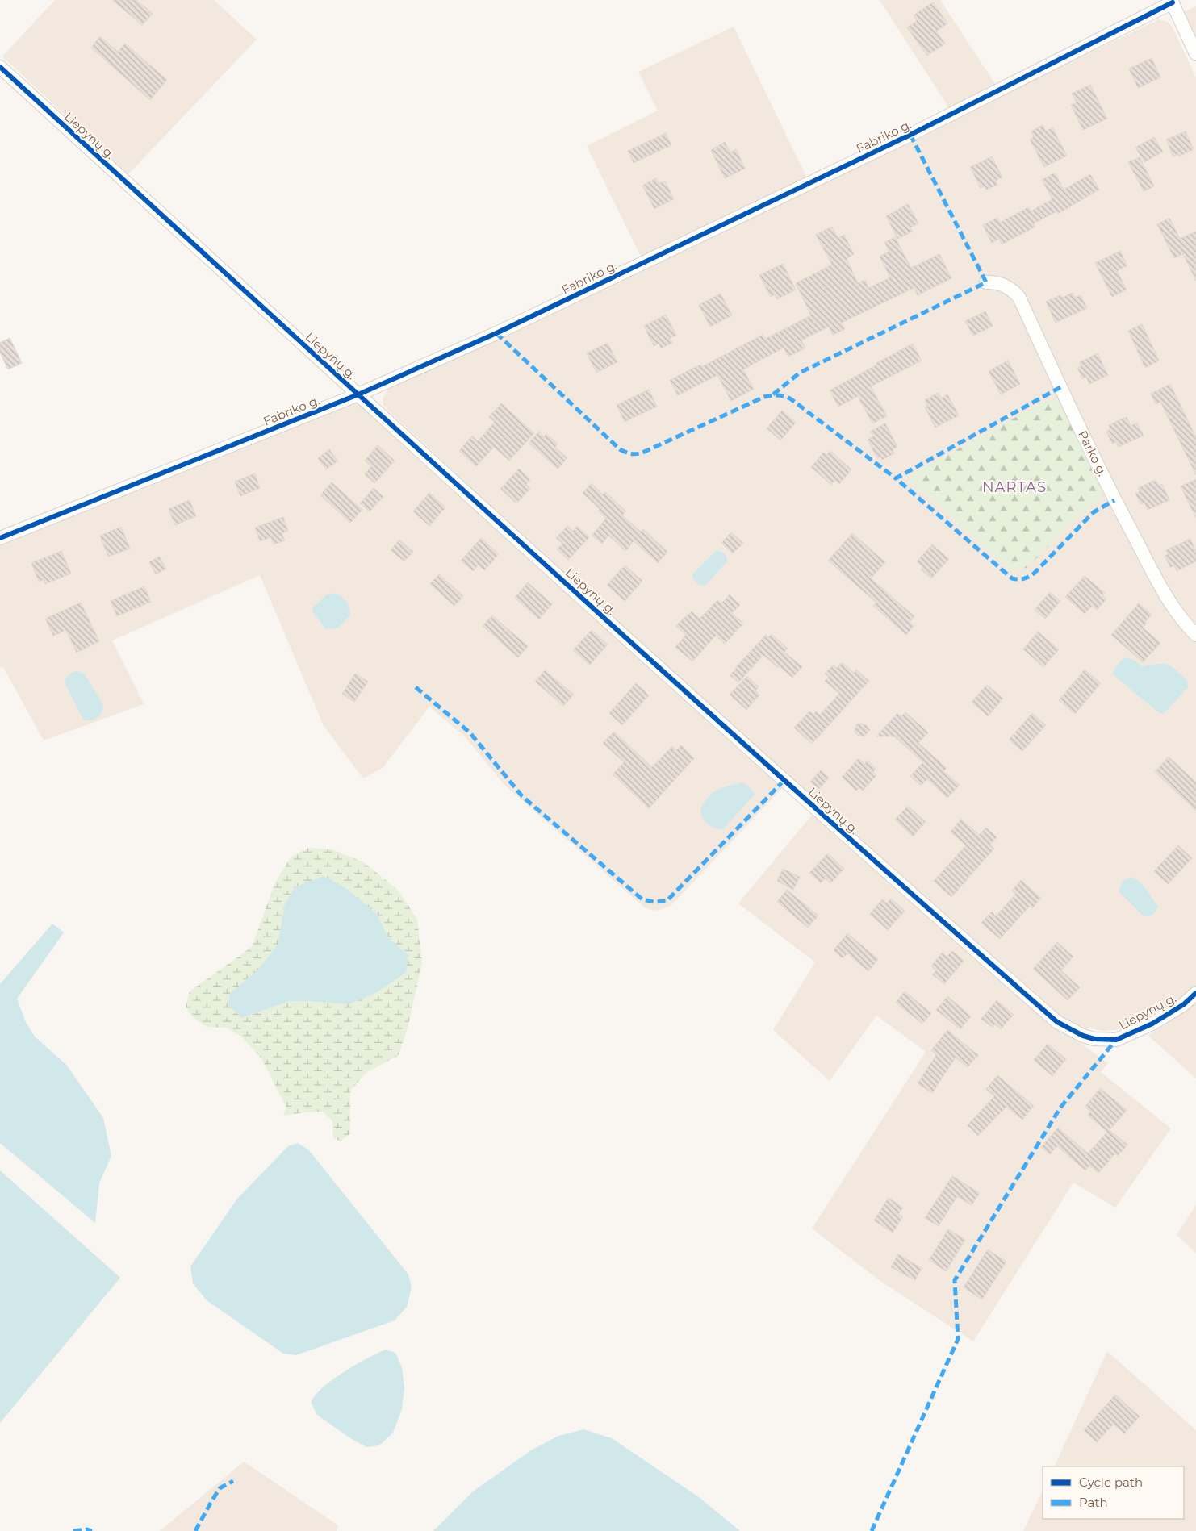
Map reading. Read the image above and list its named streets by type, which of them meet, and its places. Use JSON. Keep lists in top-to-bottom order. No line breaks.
{"streets":{"street":["Liepynų g.","Fabriko g.","Parko g."]},"crossings":[["Liepynų g.","Fabriko g."]],"districts":["NARTAS"],"legend":["Cycle path","Path"]}
